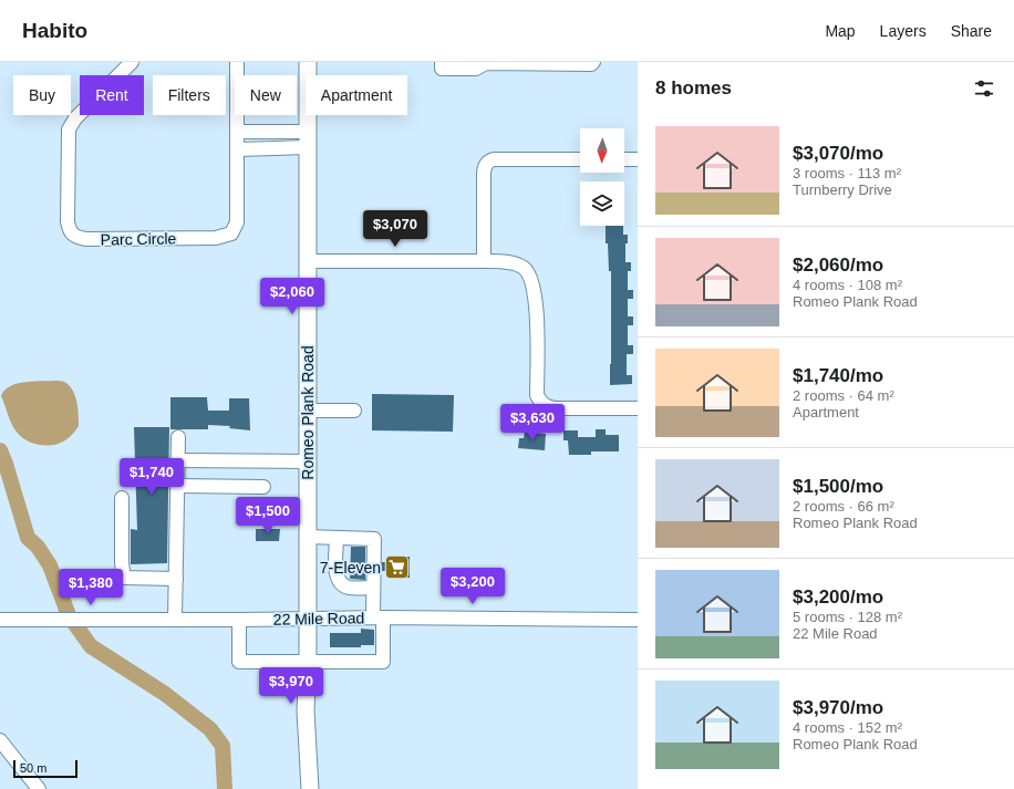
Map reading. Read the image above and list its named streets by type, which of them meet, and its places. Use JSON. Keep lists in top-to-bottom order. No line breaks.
{"streets":{"main road":["Romeo Plank Road"],"street":["Parc Circle","22 Mile Road"]},"crossings":[["Romeo Plank Road","22 Mile Road"]],"places":{"supermarket":["7-Eleven"]},"scale_bar":"50 m","north":"bottom","page":{"header":"Habito","nav":["Map","Layers","Share"],"heading":"8 homes","chip":["Buy","Rent","Filters","New","Apartment"],"list":[{"name":"$3,070/mo","note":"3 rooms · 113 m² · Turnberry Drive"},{"name":"$2,060/mo","note":"4 rooms · 108 m² · Romeo Plank Road"},{"name":"$1,740/mo","note":"2 rooms · 64 m² · Apartment"},{"name":"$1,500/mo","note":"2 rooms · 66 m² · Romeo Plank Road"},{"name":"$3,200/mo","note":"5 rooms · 128 m² · 22 Mile Road"},{"name":"$3,970/mo","note":"4 rooms · 152 m² · Romeo Plank Road"}],"price":["$3,070","$2,060","$3,630","$1,740","$1,500","$3,200","$1,380","$3,970"],"scale":"50 m"}}
